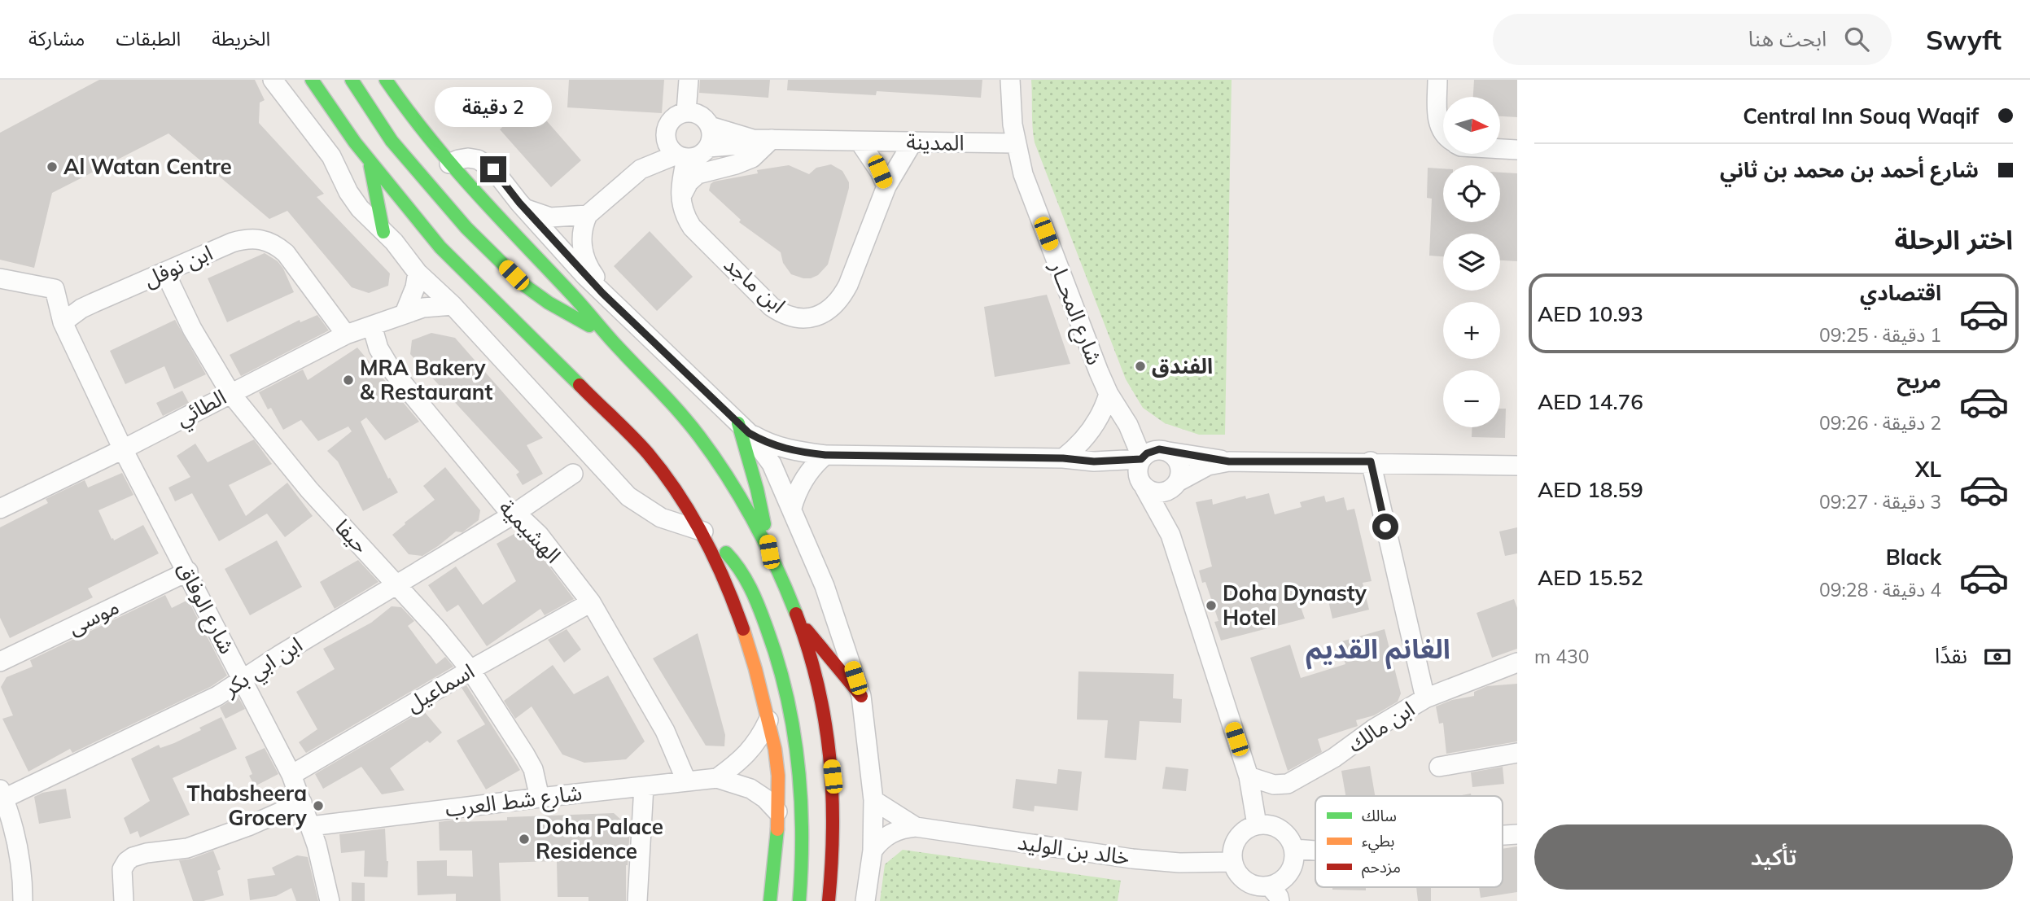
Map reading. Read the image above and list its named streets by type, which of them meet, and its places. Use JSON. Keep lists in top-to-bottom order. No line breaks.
{"streets":{"street":["المدينة","ابن نوفل","ابن ماجد","شارع المحــار","الطائي","الهشيمية","حيفا","شارع الوفاق","موسى","ابن ابي بكر","اسماعيل","ابن مالك","شارع شط العرب","خالد بن الوليد"]},"crossings":[["المدينة","ابن ماجد"],["المدينة","شارع المحــار"],["ابن نوفل","الطائي"],["ابن نوفل","حيفا"],["ابن نوفل","شارع الوفاق"],["الطائي","الهشيمية"],["الطائي","حيفا"],["الطائي","شارع الوفاق"],["الهشيمية","ابن ابي بكر"],["الهشيمية","اسماعيل"],["الهشيمية","شارع شط العرب"],["حيفا","ابن ابي بكر"],["حيفا","اسماعيل"],["حيفا","شارع شط العرب"],["شارع الوفاق","موسى"],["شارع الوفاق","ابن ابي بكر"],["شارع الوفاق","اسماعيل"],["شارع الوفاق","شارع شط العرب"]],"districts":["الغانم القديم"],"places":["Al Watan Centre","الفندق","MRA Bakery & Restaurant","Doha Dynasty Hotel","Thabsheera Grocery","Doha Palace Residence"],"legend":["سالك","بطيء","مزدحم"],"north":"right","page":{"header":"Swyft","search":"ابحث هنا","nav":["الخريطة","الطبقات","مشاركة"],"banner":["Central Inn Souq Waqif","شارع أحمد بن محمد بن ثاني"],"bubble":"2 دقيقة","map_buttons":["+","−"],"heading":"اختر الرحلة","list":[{"name":"اقتصادي","note":"1 دقيقة · 09:25","value":"AED 10.93"},{"name":"مريح","note":"2 دقيقة · 09:26","value":"AED 14.76"},{"name":"XL","note":"3 دقيقة · 09:27","value":"AED 18.59"},{"name":"Black","note":"4 دقيقة · 09:28","value":"AED 15.52"}],"pay":["نقدًا","430 m"],"buttons":"تأكيد"}}
